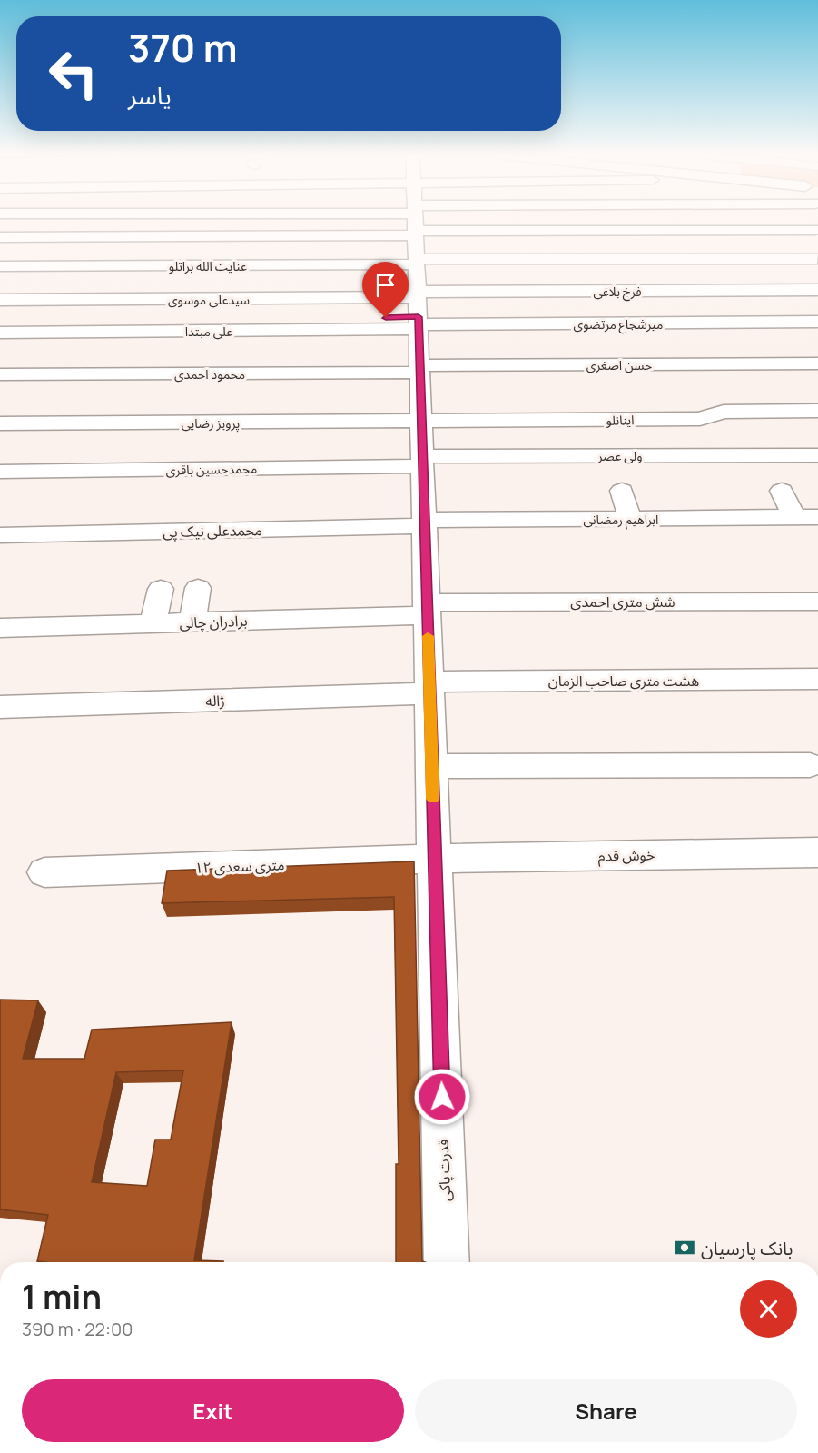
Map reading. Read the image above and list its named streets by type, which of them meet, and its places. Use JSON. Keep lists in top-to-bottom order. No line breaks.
{"streets":{"street":["عنایت الله براتلو","فرخ بلاغی","سیدعلی موسوی","میرشجاع مرتضوی","علی مبتدا","حسن اصغری","محمود احمدی","اینانلو","پرویز رضایی","ولی عصر","محمدحسین باقری","ابراهیم رمضانی","محمدعلی نیک پی","شش متری احمدی","برادران چالی","هشت متری صاحب الزمان","ژاله","خوش قدم","۱۲ متری سعدی","قدرت پاکی"]},"crossings":[["عنایت الله براتلو","فرخ بلاغی"],["عنایت الله براتلو","سیدعلی موسوی"],["عنایت الله براتلو","میرشجاع مرتضوی"],["عنایت الله براتلو","علی مبتدا"],["عنایت الله براتلو","قدرت پاکی"],["فرخ بلاغی","سیدعلی موسوی"],["فرخ بلاغی","میرشجاع مرتضوی"],["فرخ بلاغی","علی مبتدا"],["فرخ بلاغی","قدرت پاکی"],["سیدعلی موسوی","میرشجاع مرتضوی"],["سیدعلی موسوی","علی مبتدا"],["سیدعلی موسوی","قدرت پاکی"],["میرشجاع مرتضوی","علی مبتدا"],["میرشجاع مرتضوی","قدرت پاکی"],["علی مبتدا","قدرت پاکی"],["حسن اصغری","محمود احمدی"],["حسن اصغری","قدرت پاکی"],["محمود احمدی","قدرت پاکی"],["اینانلو","پرویز رضایی"],["اینانلو","قدرت پاکی"],["پرویز رضایی","قدرت پاکی"],["ولی عصر","محمدحسین باقری"],["ولی عصر","قدرت پاکی"],["محمدحسین باقری","قدرت پاکی"],["ابراهیم رمضانی","محمدعلی نیک پی"],["ابراهیم رمضانی","قدرت پاکی"],["محمدعلی نیک پی","قدرت پاکی"],["شش متری احمدی","برادران چالی"],["شش متری احمدی","قدرت پاکی"],["برادران چالی","قدرت پاکی"],["هشت متری صاحب الزمان","ژاله"],["هشت متری صاحب الزمان","قدرت پاکی"],["ژاله","قدرت پاکی"],["خوش قدم","۱۲ متری سعدی"],["خوش قدم","قدرت پاکی"],["۱۲ متری سعدی","قدرت پاکی"]],"places":{"bank":["بانک پارسیان"]},"page":{"turn":["370 m","یاسر"],"heading":["1 min","390 m · 22:00"],"buttons":["Exit","Share"]}}
